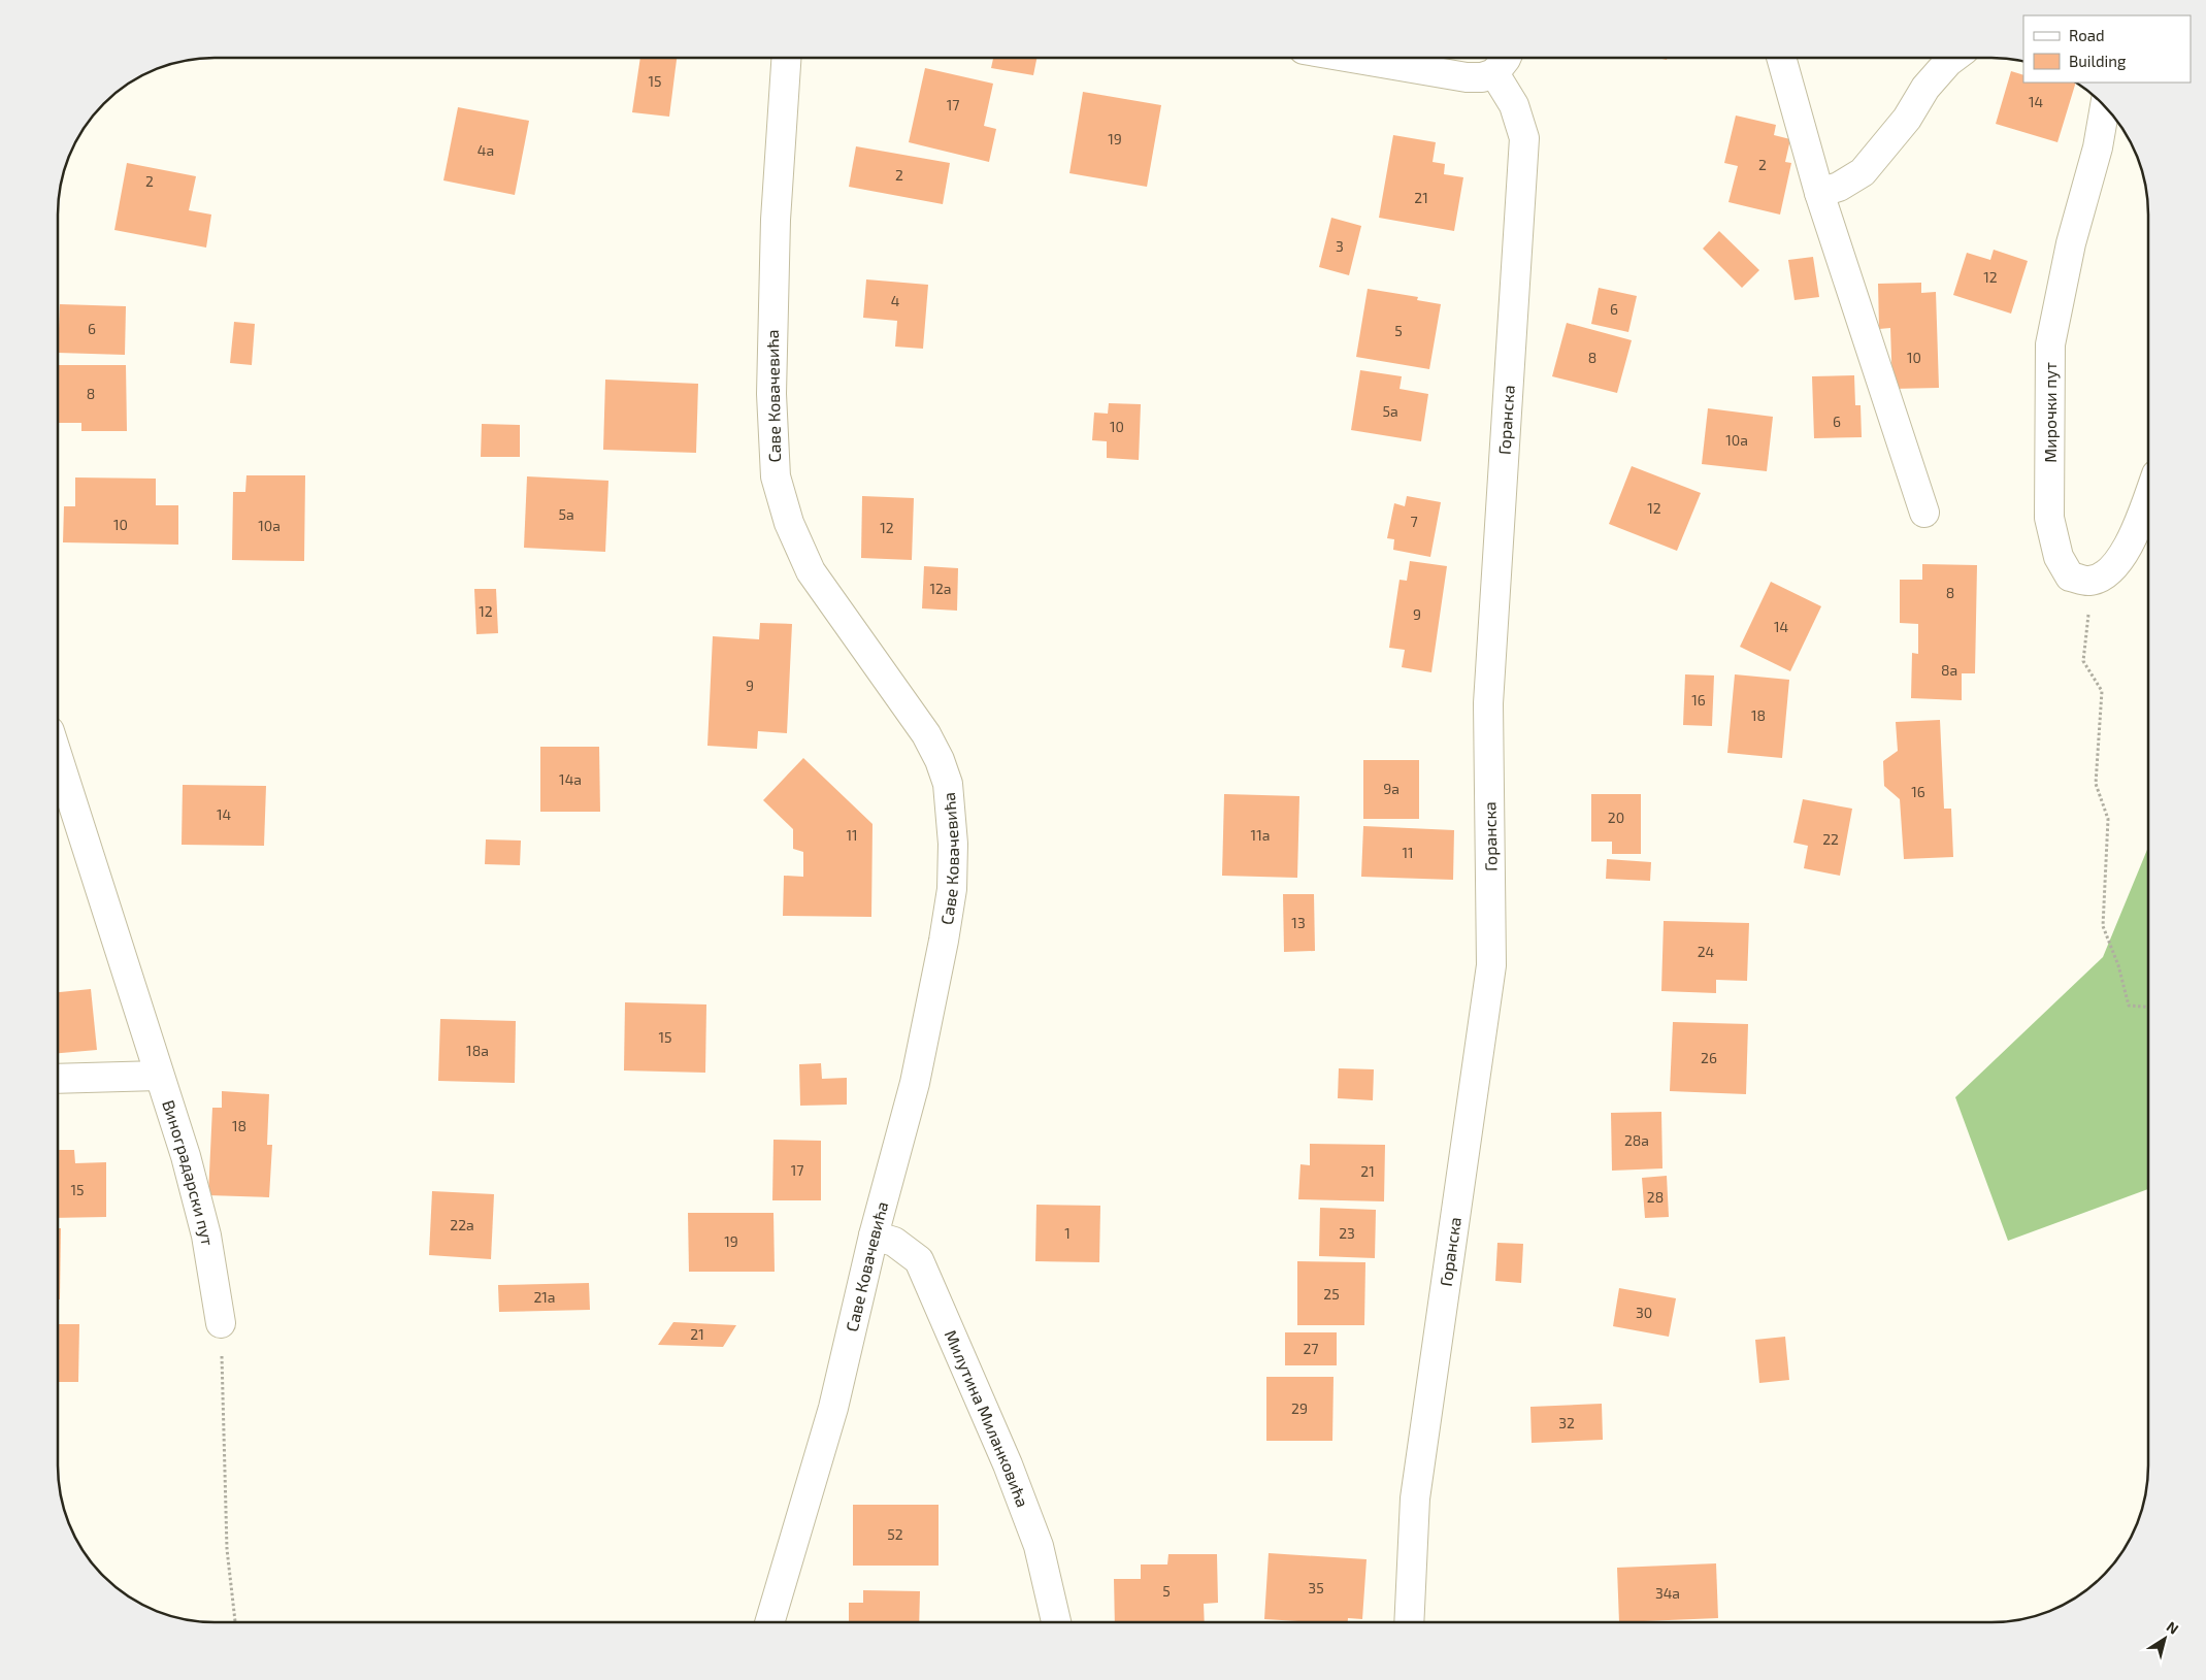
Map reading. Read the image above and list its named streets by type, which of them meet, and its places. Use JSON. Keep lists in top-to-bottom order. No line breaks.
{"streets":{"street":["Саве Ковачевића","Мирочки пут","Горанска","Виноградарски пут","Милутина Миланковића"]},"crossings":[["Саве Ковачевића","Милутина Миланковића"]],"house_numbers":["15","14","17","19","4a","2","2","2","21","3","12","4","6","6","5","8","10","8","5a","6","10","10a","12","5a","7","10","10a","12","12a","8","12","9","14","8a","9","16","18","14a","9a","16","14","20","11","11a","22","11","13","24","15","18a","26","18","28a","17","21","15","28","22a","1","23","19","25","21a","30","21","27","29","32","52","35","5","34a"],"legend":["Road","Building"],"north":"top right"}
